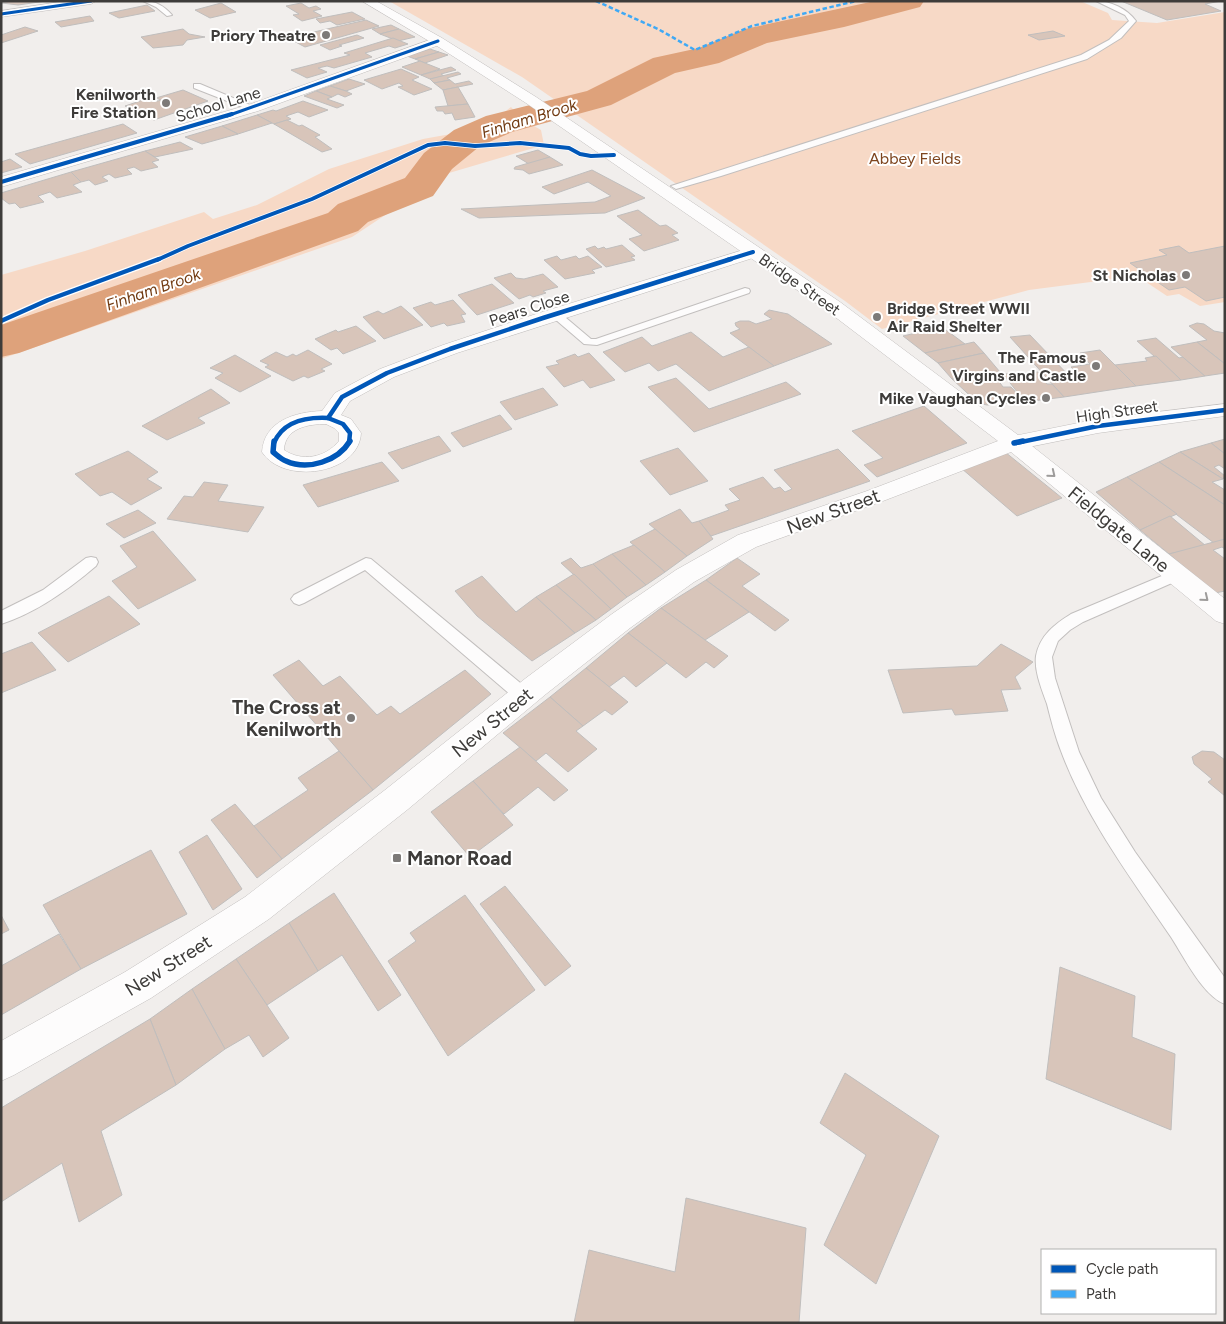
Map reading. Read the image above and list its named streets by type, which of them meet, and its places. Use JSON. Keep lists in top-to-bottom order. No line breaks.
{"streets":{"main road":["School Lane","Bridge Street","Pears Close","High Street","New Street","Fieldgate Lane"]},"crossings":[["School Lane","Bridge Street"],["Bridge Street","Pears Close"],["Bridge Street","High Street"],["Bridge Street","New Street"],["Bridge Street","Fieldgate Lane"],["High Street","New Street"],["High Street","Fieldgate Lane"],["New Street","Fieldgate Lane"]],"one_way":["Fieldgate Lane"],"water":["Finham Brook"],"parks":["Abbey Fields"],"places":{"other":["Priory Theatre","Kenilworth Fire Station","St Nicholas","Bridge Street WWII Air Raid Shelter","The Famous Virgins and Castle","Mike Vaughan Cycles","The Cross at Kenilworth"],"transit":["Manor Road"]},"legend":["Cycle path","Path"]}
